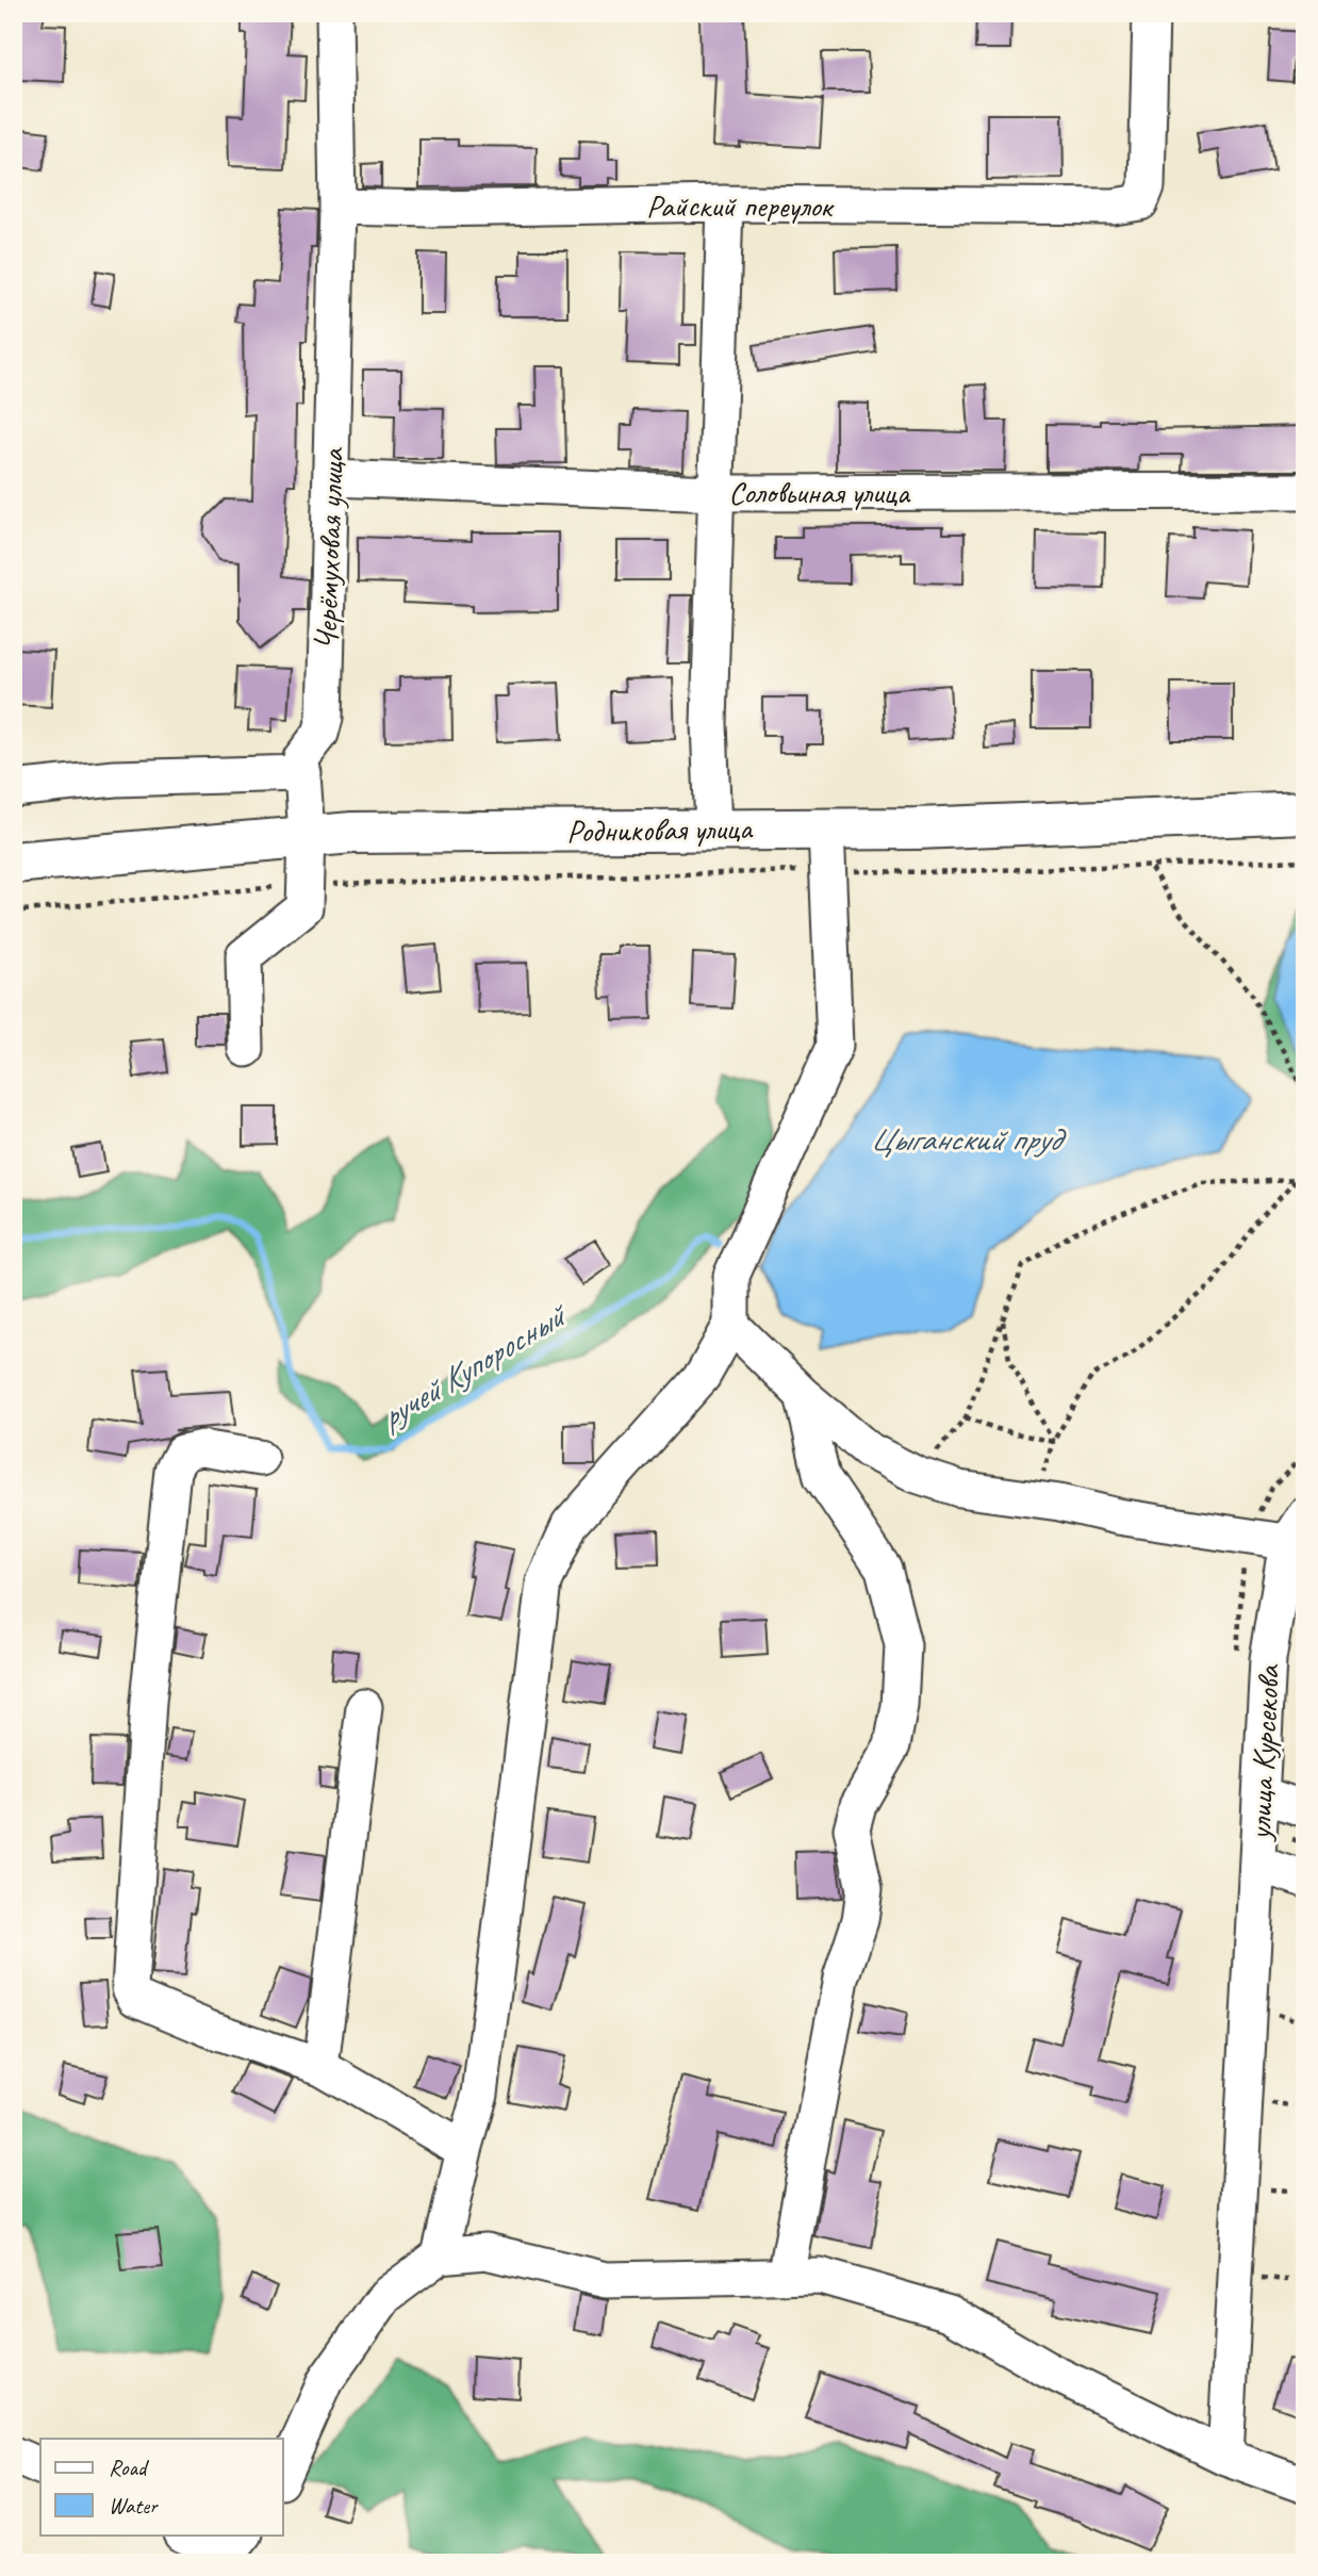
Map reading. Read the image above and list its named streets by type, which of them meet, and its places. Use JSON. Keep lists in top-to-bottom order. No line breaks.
{"streets":{"main road":["Родниковая улица"],"street":["Райский переулок","Соловьиная улица","Черёмуховая улица","улица Курсекова"]},"crossings":[["Райский переулок","Черёмуховая улица"],["Соловьиная улица","Черёмуховая улица"],["Черёмуховая улица","Родниковая улица"]],"water":["Цыганский пруд","ручей Купоросный"],"legend":["Road","Water"]}
